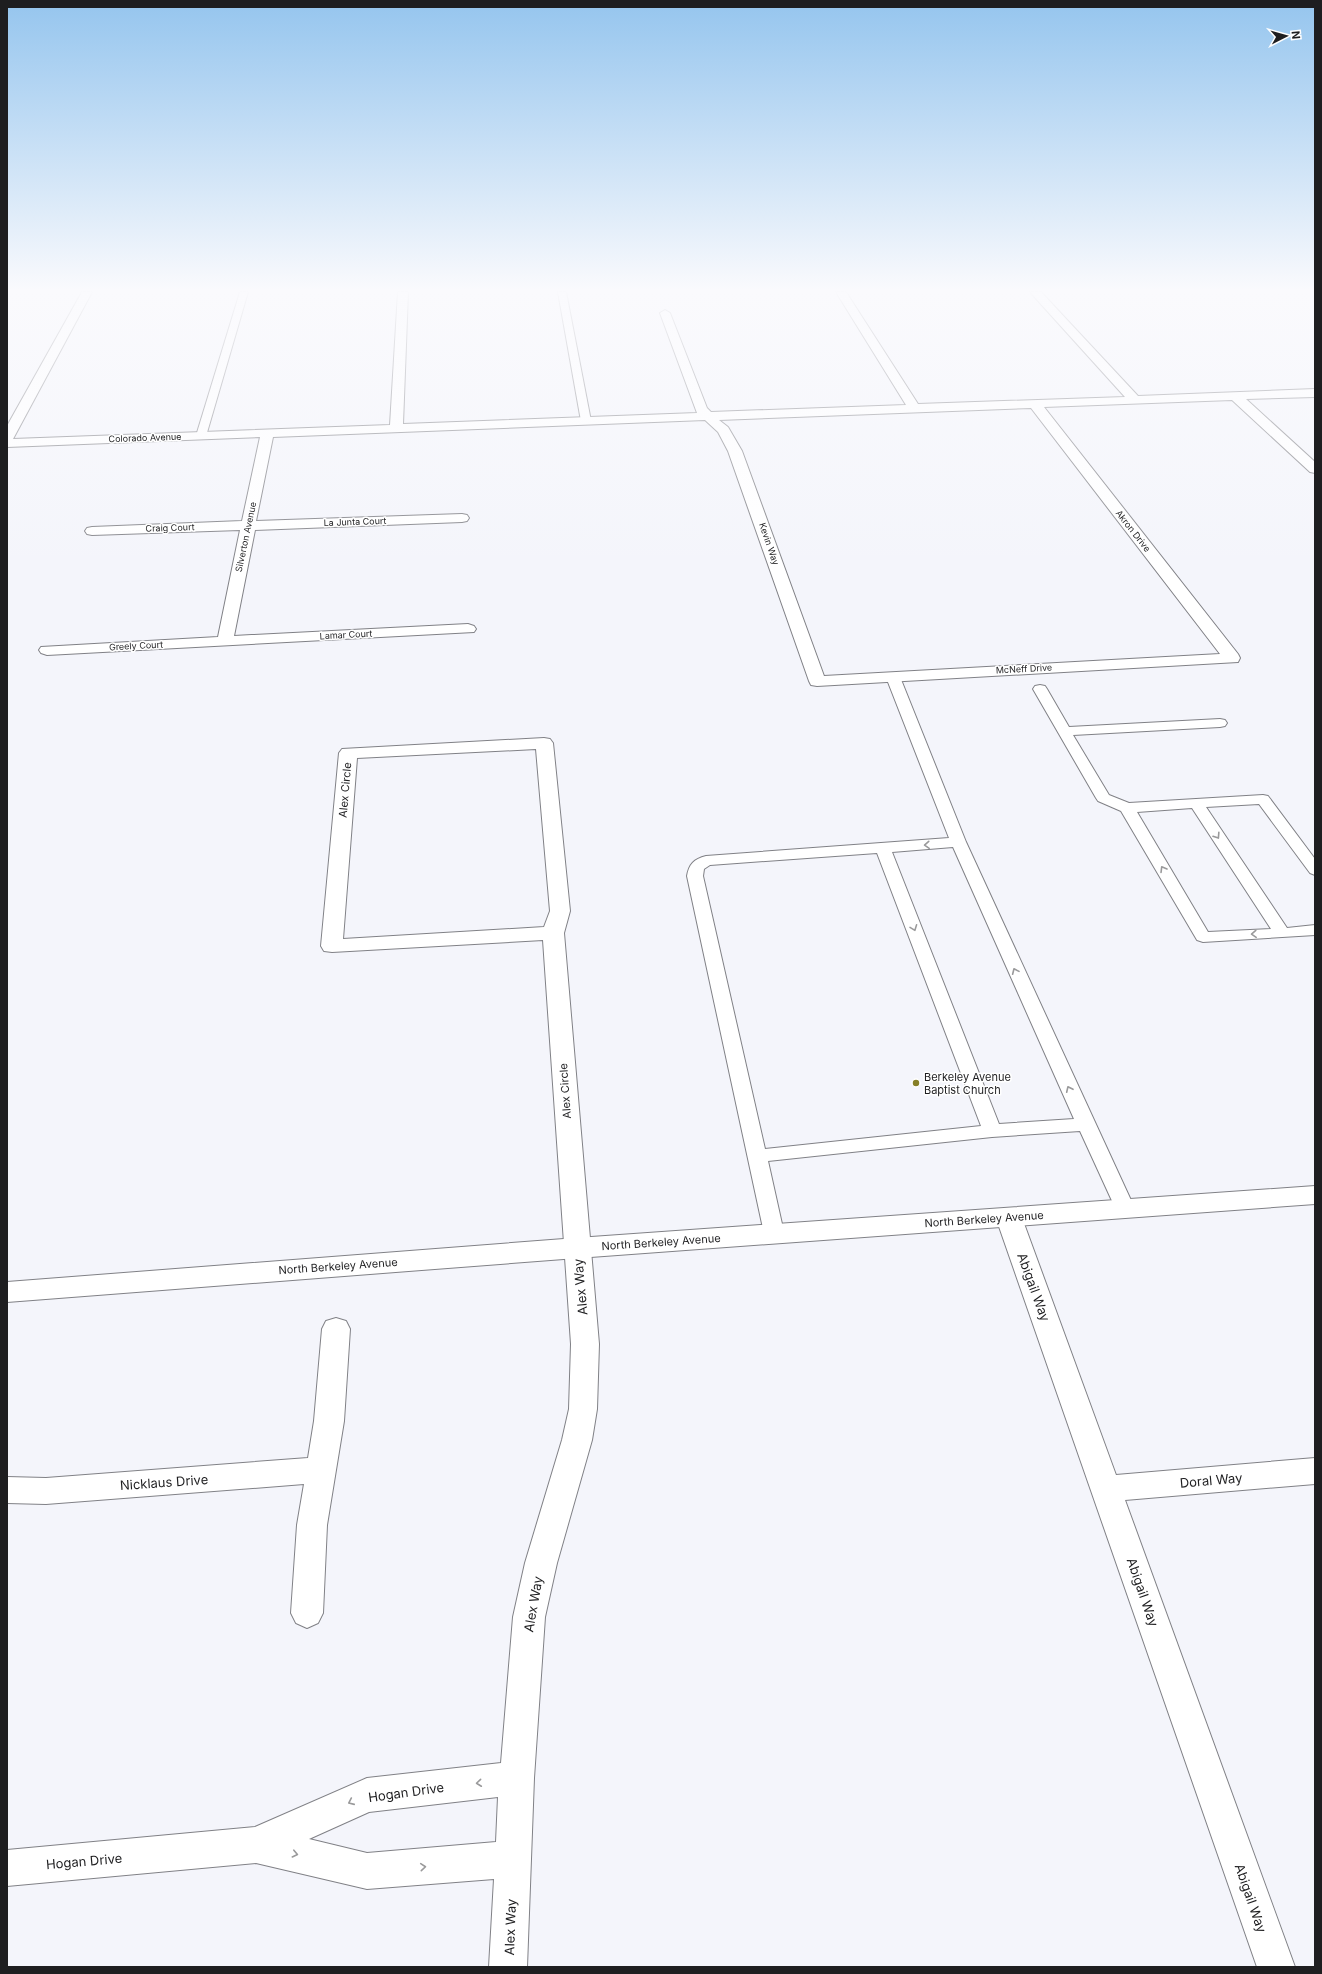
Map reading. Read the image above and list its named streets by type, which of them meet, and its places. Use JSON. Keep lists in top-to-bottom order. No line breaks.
{"streets":{"street":["Colorado Avenue","La Junta Court","Craig Court","Akron Drive","Silverton Avenue","Kevin Way","Lamar Court","Greely Court","McNeff Drive","Alex Circle","North Berkeley Avenue","Alex Way","Abigail Way","Doral Way","Nicklaus Drive","Hogan Drive"]},"crossings":[["Colorado Avenue","Akron Drive"],["Colorado Avenue","Silverton Avenue"],["Colorado Avenue","Kevin Way"],["La Junta Court","Craig Court"],["La Junta Court","Silverton Avenue"],["Craig Court","Silverton Avenue"],["Akron Drive","McNeff Drive"],["Silverton Avenue","Lamar Court"],["Silverton Avenue","Greely Court"],["Kevin Way","McNeff Drive"],["Lamar Court","Greely Court"],["Alex Circle","North Berkeley Avenue"],["Alex Circle","Alex Way"],["North Berkeley Avenue","Alex Way"],["North Berkeley Avenue","Abigail Way"],["Alex Way","Hogan Drive"],["Abigail Way","Doral Way"]],"places":["Berkeley Avenue Baptist Church"],"north":"right"}
